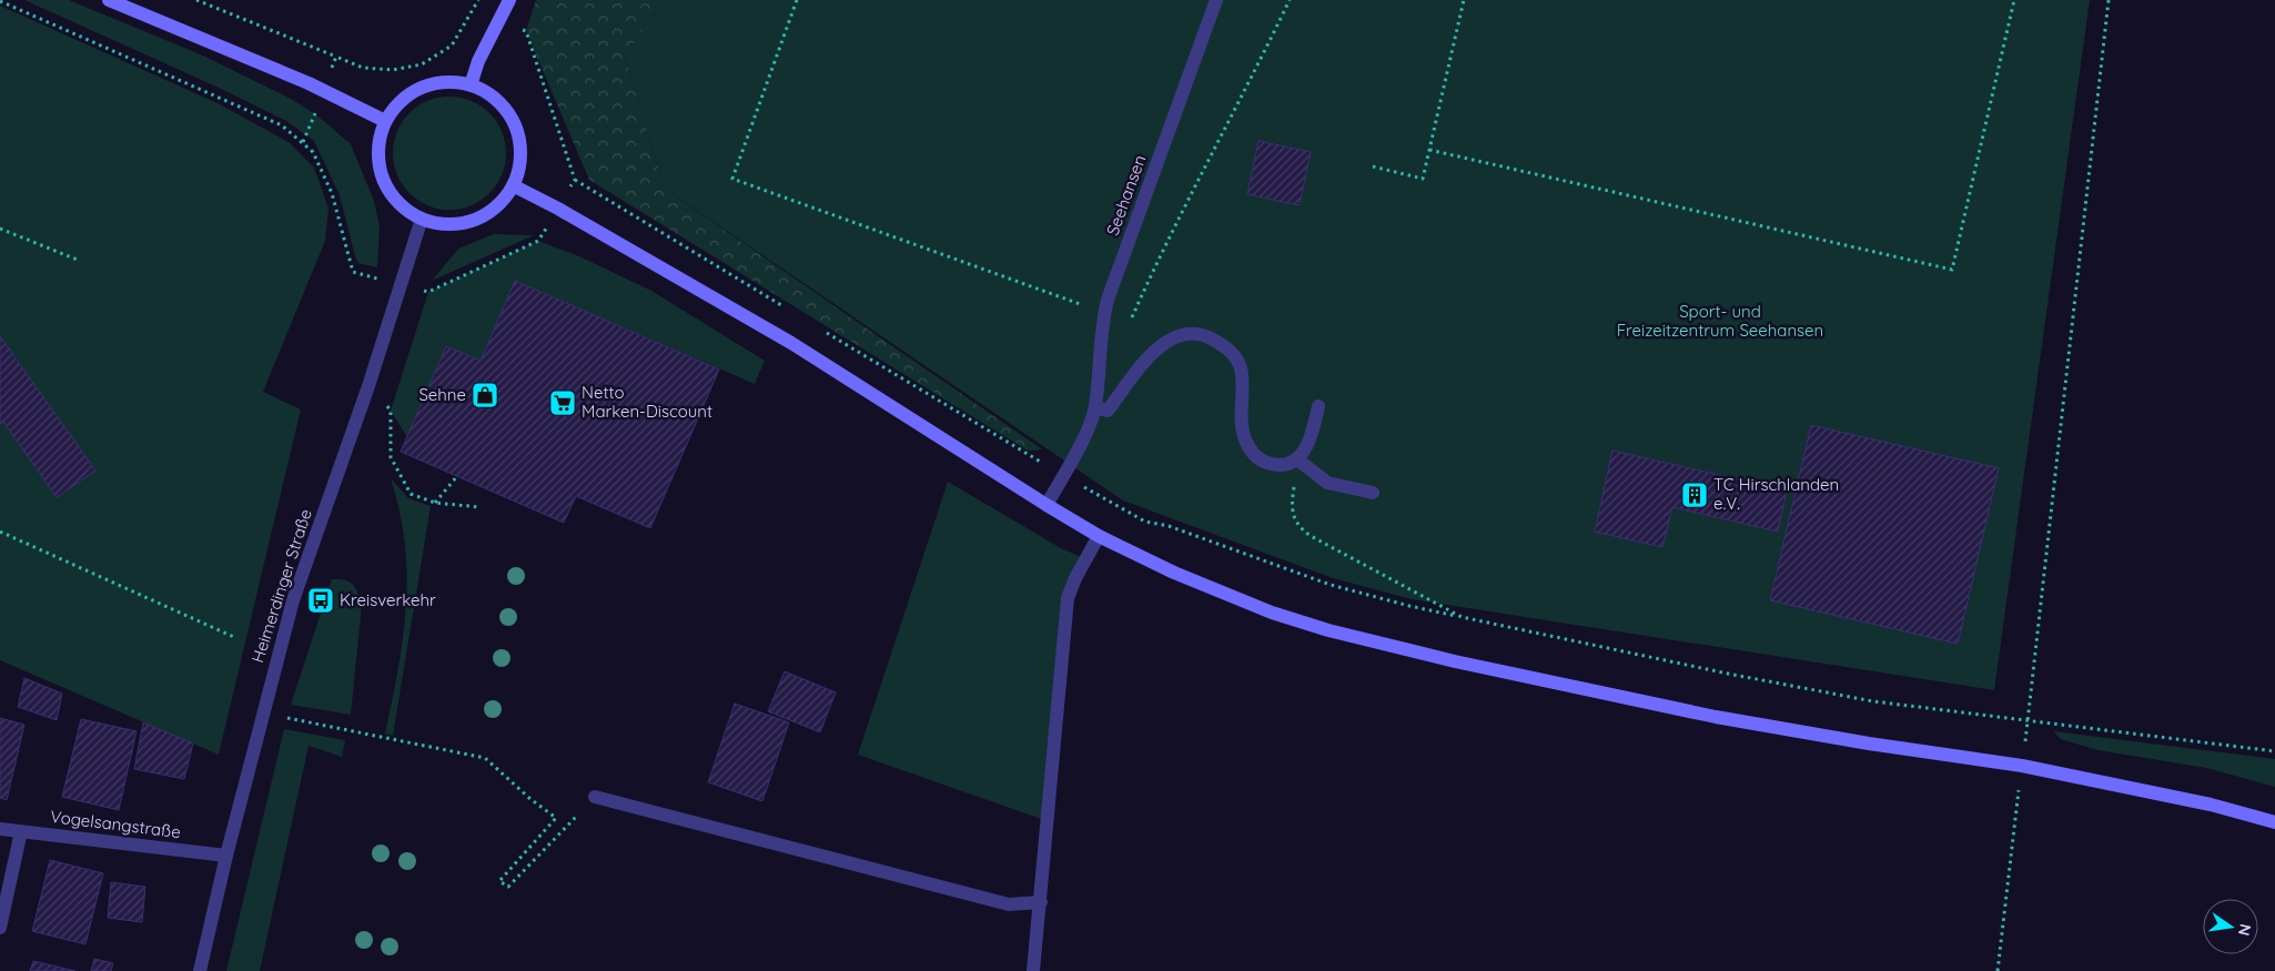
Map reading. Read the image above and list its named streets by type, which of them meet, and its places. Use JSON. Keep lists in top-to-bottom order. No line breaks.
{"streets":{"street":["Seehansen","Heimerdinger Straße","Vogelsangstraße"]},"crossings":[["Heimerdinger Straße","Vogelsangstraße"]],"parks":["Sport- und Freizeitzentrum Seehansen"],"places":{"shop":["Sehne"],"supermarket":["Netto Marken-Discount"],"building":["TC Hirschlanden e.V."],"bus stop":["Kreisverkehr"]},"north":"right"}
